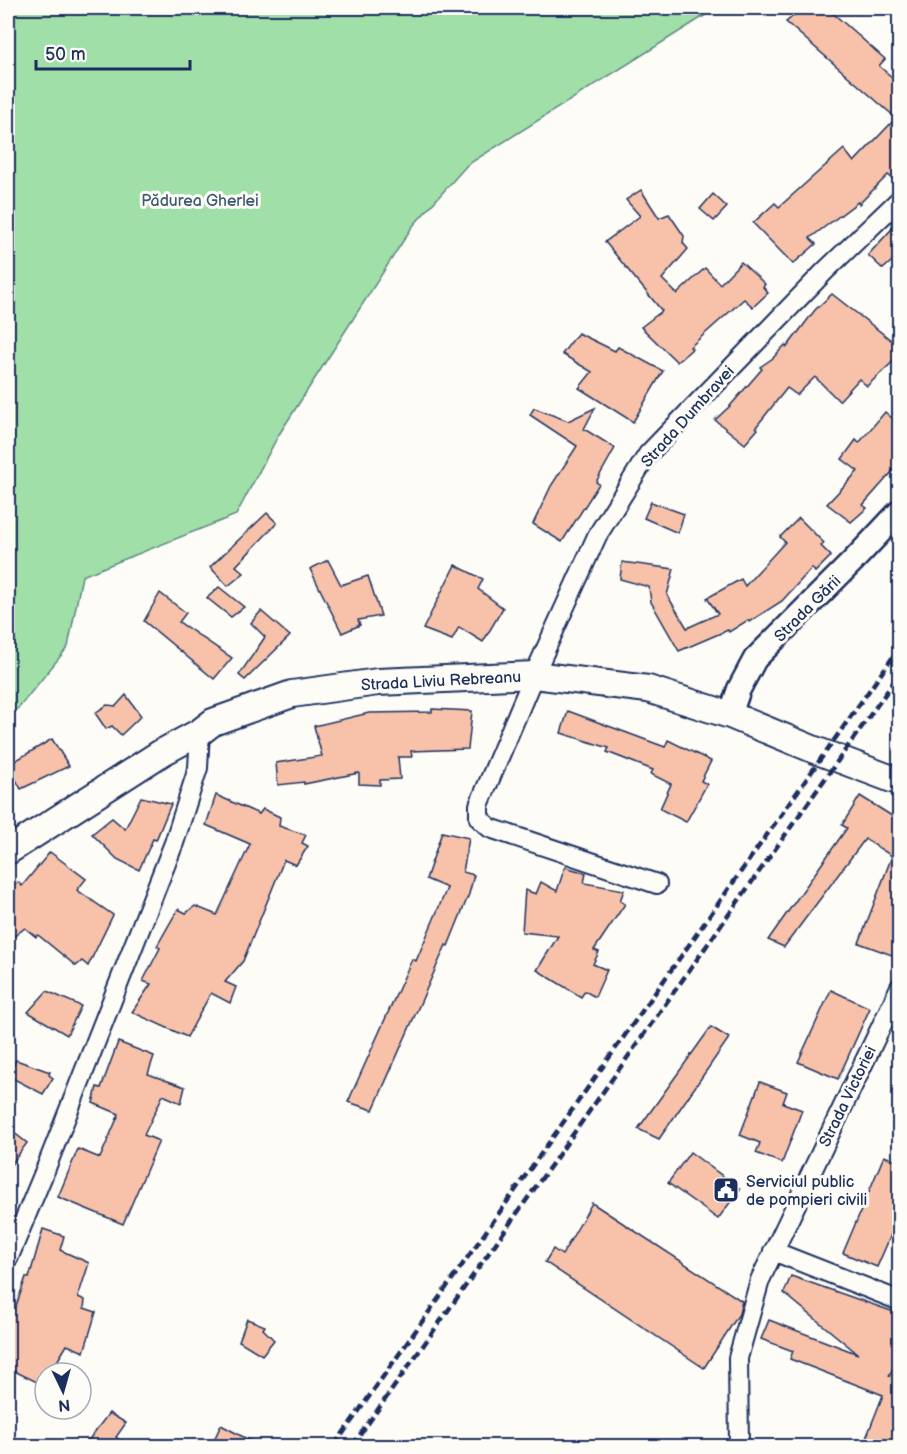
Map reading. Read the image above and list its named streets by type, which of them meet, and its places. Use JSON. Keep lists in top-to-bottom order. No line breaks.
{"streets":{"main road":["Strada Liviu Rebreanu"],"street":["Strada Dumbravei","Strada Gării","Strada Victoriei"]},"crossings":[["Strada Dumbravei","Strada Liviu Rebreanu"],["Strada Gării","Strada Liviu Rebreanu"]],"parks":["Pădurea Gherlei"],"places":{"public building":["Serviciul public de pompieri civili"]},"scale_bar":"50 m","north":"bottom"}
